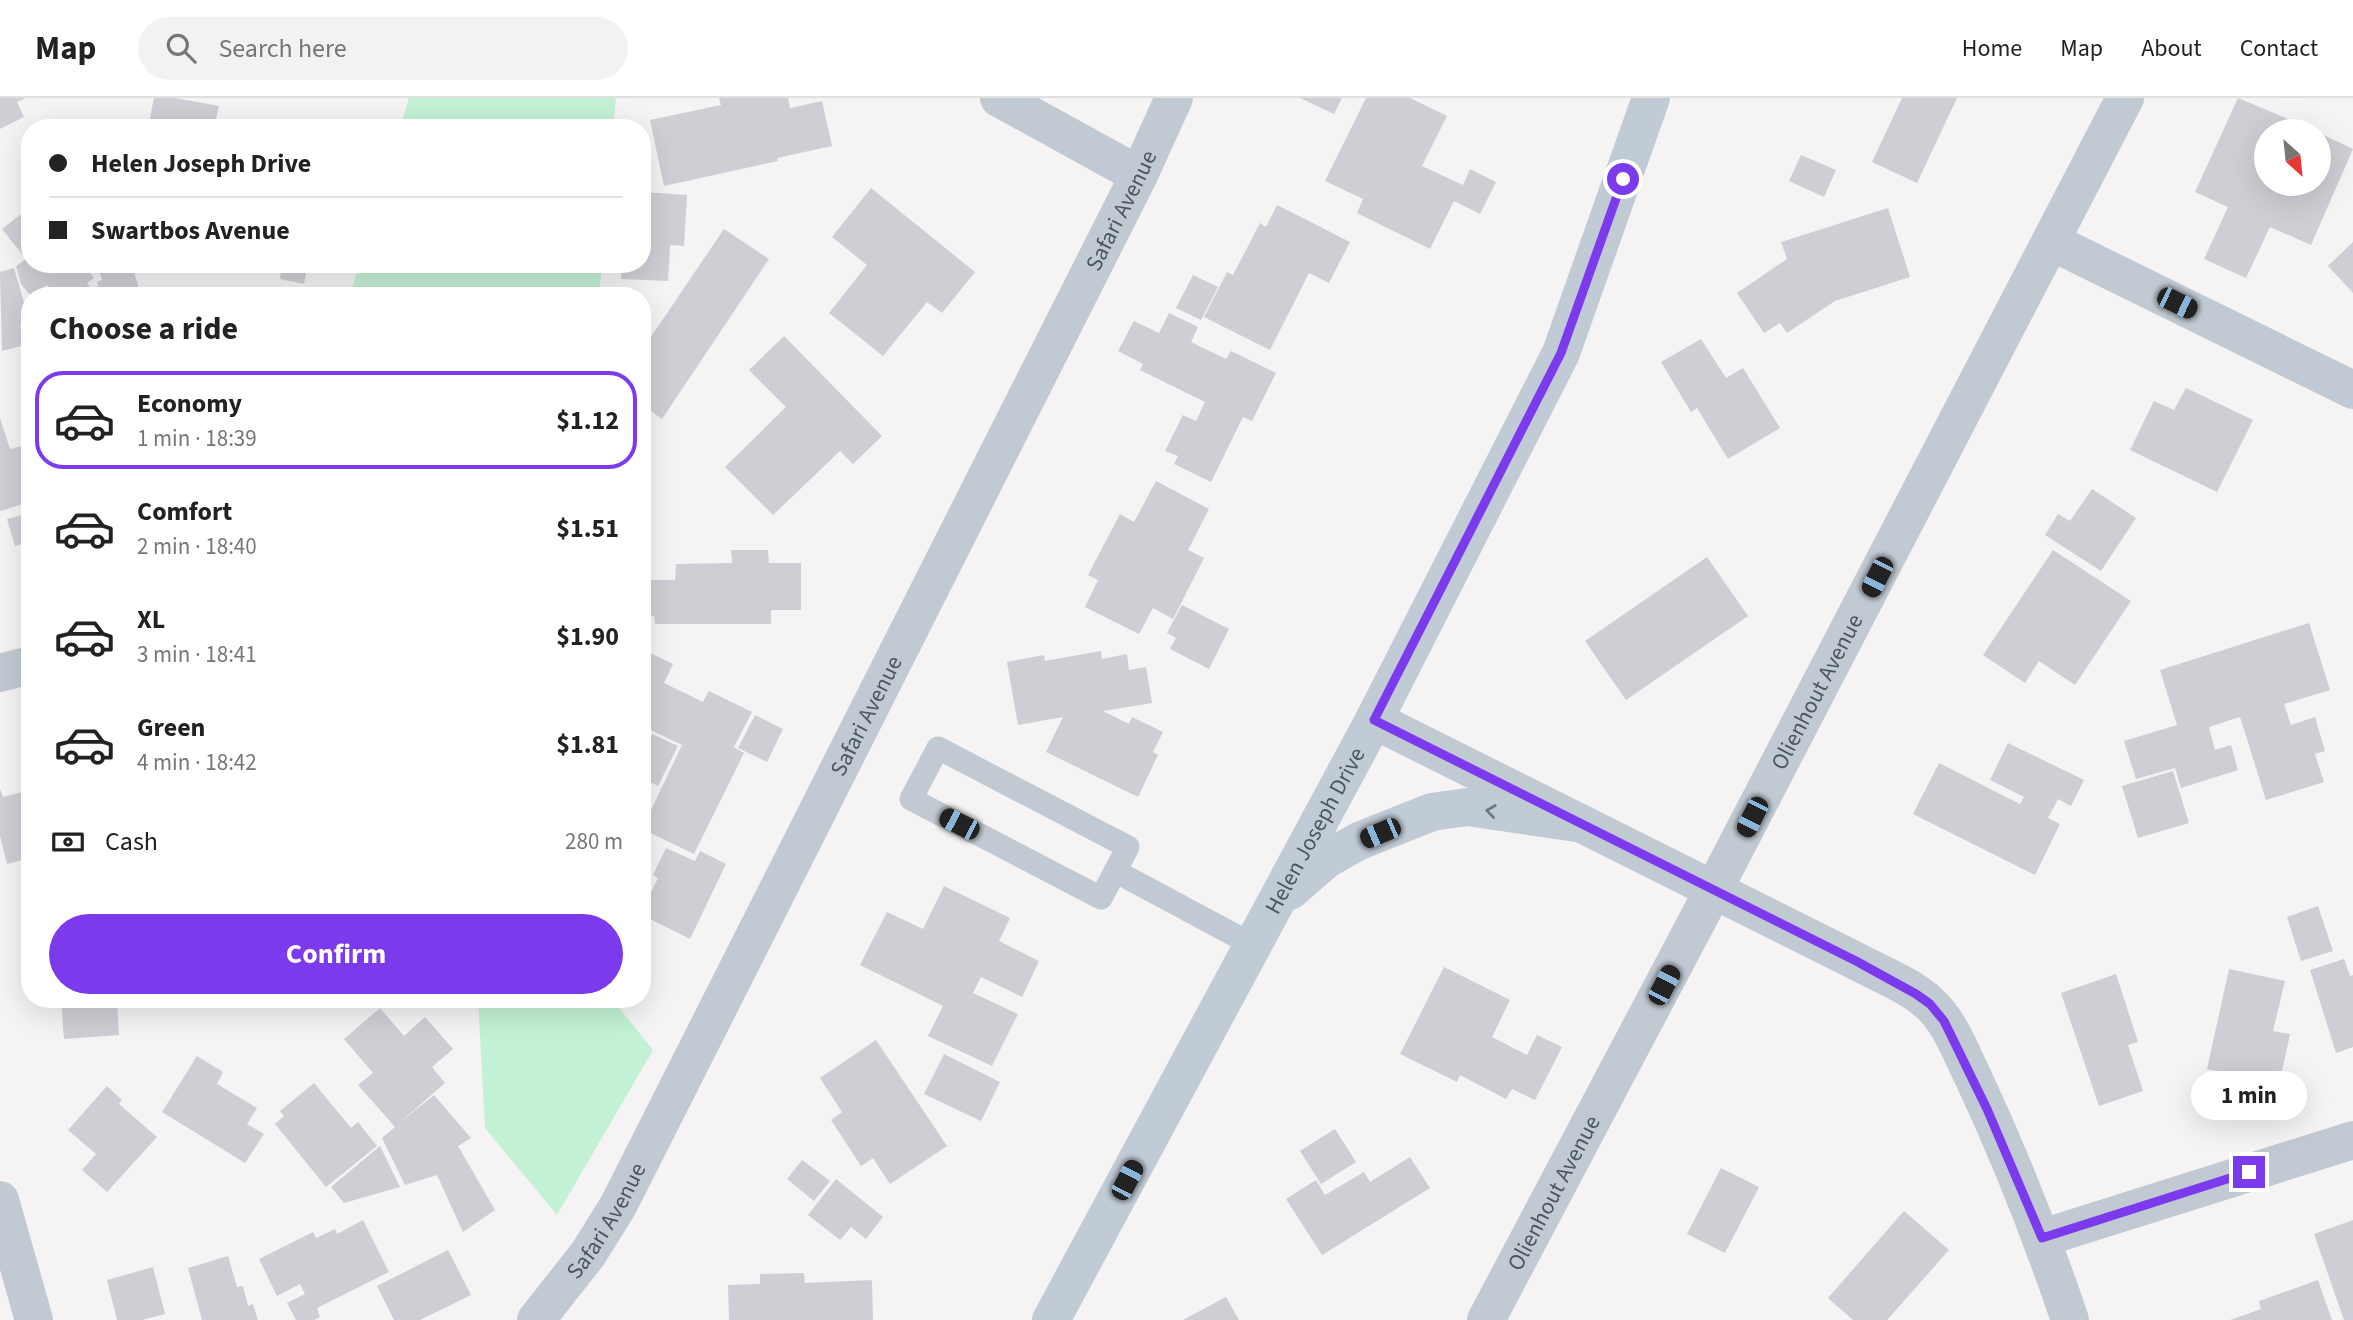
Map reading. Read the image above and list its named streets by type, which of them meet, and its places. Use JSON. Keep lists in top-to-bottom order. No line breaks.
{"streets":{"street":["Safari Avenue","Olienhout Avenue","Helen Joseph Drive"]},"north":"bottom right","page":{"header":"Map","search":"Search here","nav":["Home","Map","About","Contact"],"banner":["Helen Joseph Drive","Swartbos Avenue"],"heading":"Choose a ride","list":[{"name":"Economy","note":"1 min · 18:39","value":"$1.12"},{"name":"Comfort","note":"2 min · 18:40","value":"$1.51"},{"name":"XL","note":"3 min · 18:41","value":"$1.90"},{"name":"Green","note":"4 min · 18:42","value":"$1.81"}],"pay":["Cash","280 m"],"buttons":"Confirm","bubble":"1 min"}}
